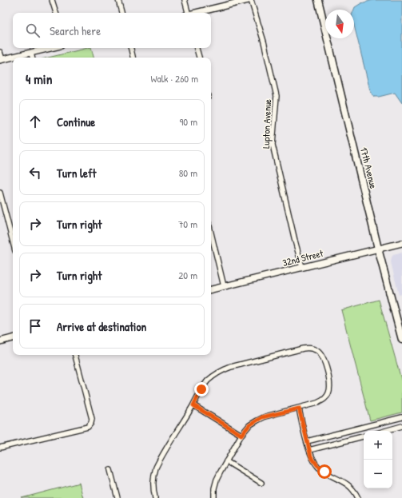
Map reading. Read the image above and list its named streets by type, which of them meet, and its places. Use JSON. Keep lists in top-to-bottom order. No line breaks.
{"streets":{"main road":["17th Avenue"],"street":["Lupton Avenue","32nd Street"]},"crossings":[["Lupton Avenue","32nd Street"],["17th Avenue","32nd Street"]],"north":"bottom","page":{"search":"Search here","heading":["4 min","Walk · 260 m"],"list":[["Continue","90 m"],["Turn left","80 m"],["Turn right","70 m"],["Turn right","20 m"],"Arrive at destination"],"map_buttons":["+","−"]}}
